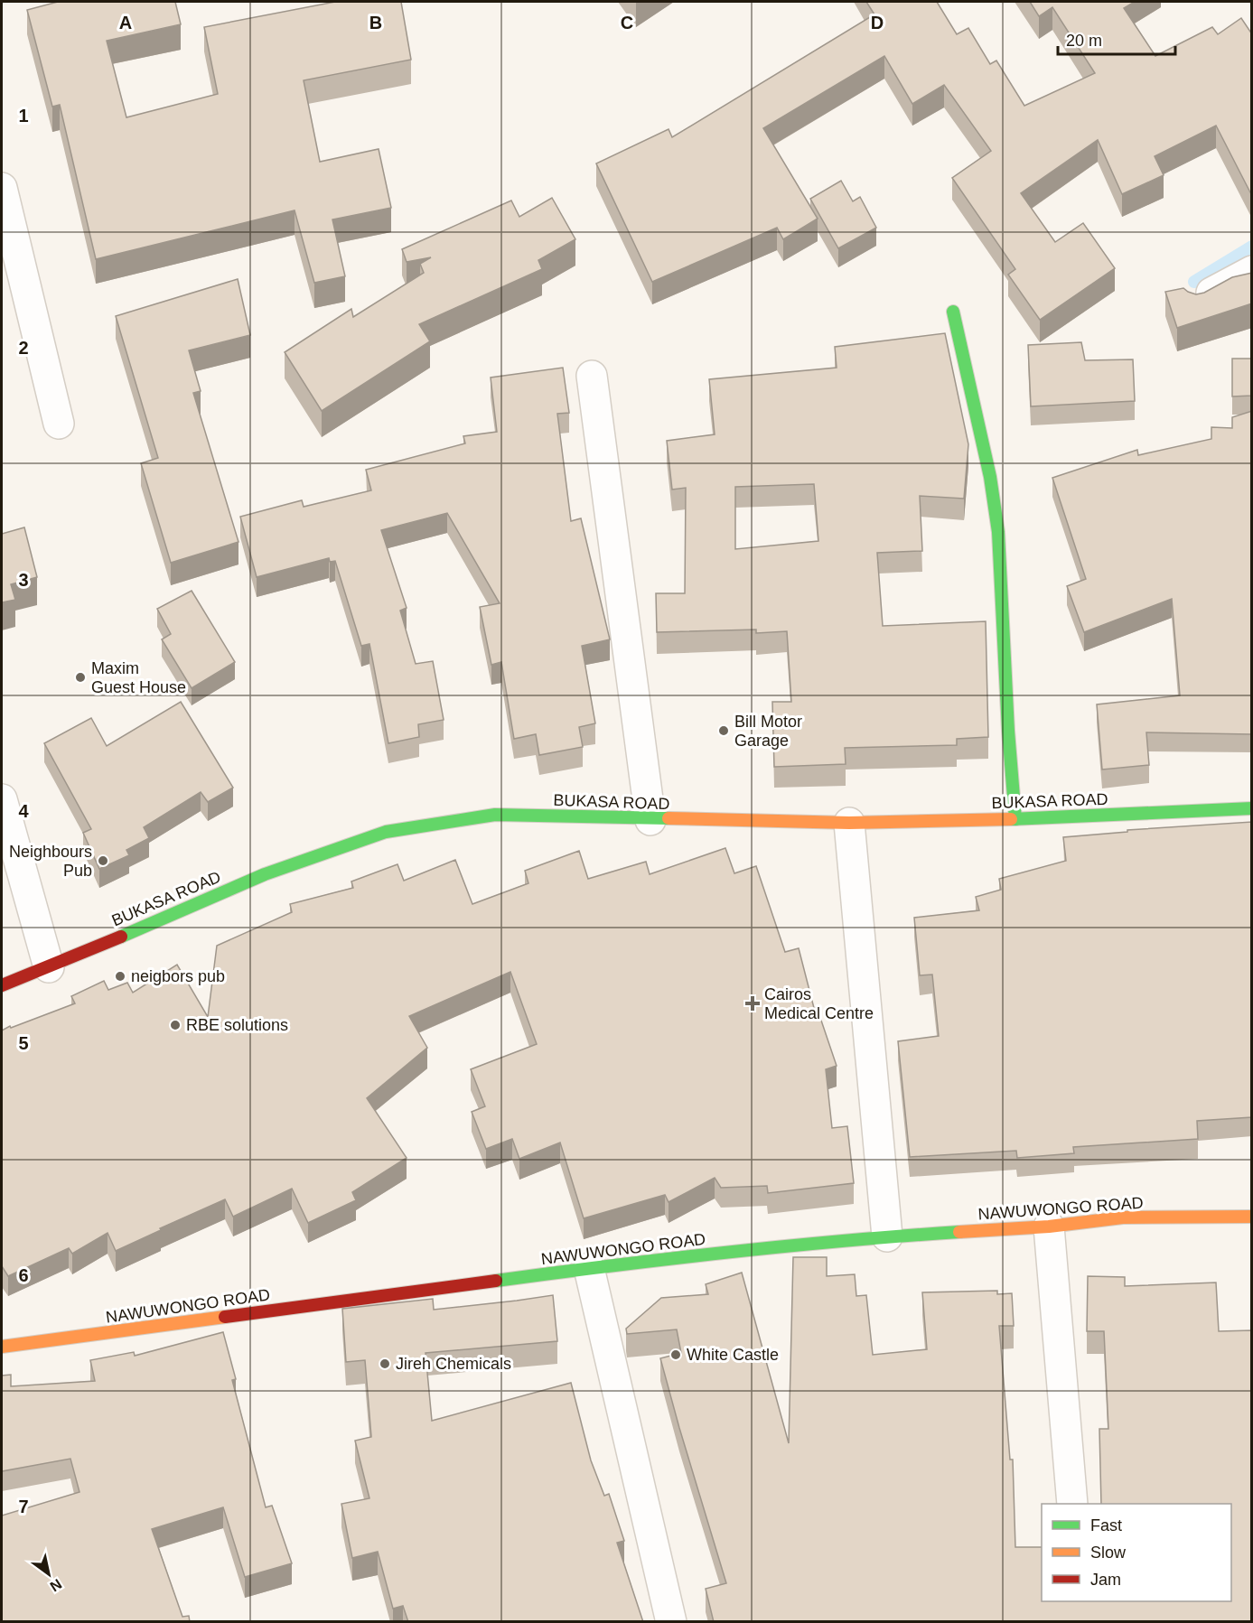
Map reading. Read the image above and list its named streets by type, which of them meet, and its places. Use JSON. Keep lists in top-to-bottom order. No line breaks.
{"streets":{"street":["BUKASA ROAD","NAWUWONGO ROAD"]},"places":{"other":["Maxim Guest House","Bill Motor Garage","Neighbours Pub","neigbors pub","RBE solutions","White Castle","Jireh Chemicals"],"health":["Cairos Medical Centre"]},"legend":["Fast","Slow","Jam"],"scale_bar":"20 m","north":"bottom right","grid":{"columns":["A","B","C","D"],"rows":["1","2","3","4","5","6","7"]}}
